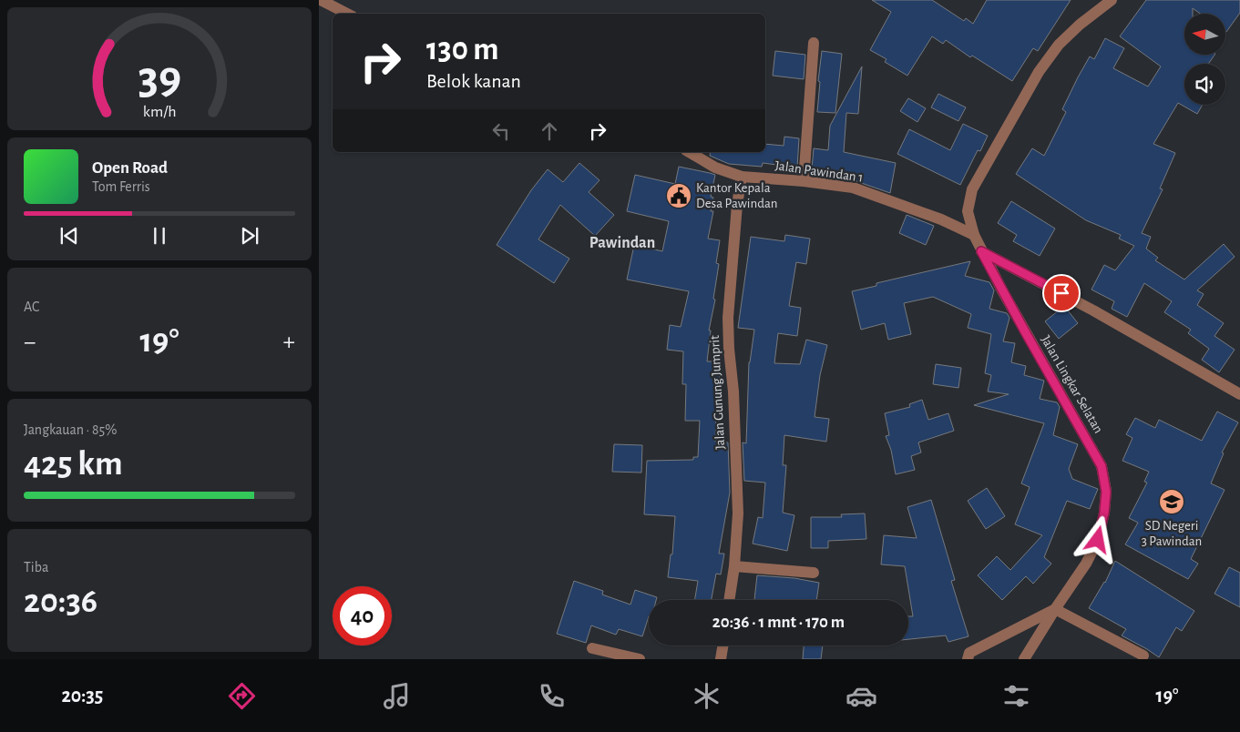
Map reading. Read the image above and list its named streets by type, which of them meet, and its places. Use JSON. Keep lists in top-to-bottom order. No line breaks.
{"streets":{"street":["Jalan Pawindan 1","Jalan Lingkar Selatan","Jalan Gunung Jumprit"]},"crossings":[["Jalan Pawindan 1","Jalan Lingkar Selatan"],["Jalan Pawindan 1","Jalan Gunung Jumprit"]],"districts":["Pawindan"],"places":{"public building":["Kantor Kepala Desa Pawindan"],"school or university":["SD Negeri 3 Pawindan"]},"north":"left","page":{"turn":["130 m","Belok kanan"],"song":["Open Road","Tom Ferris"],"tile":["AC",["Jangkauan · 85%","425 km"],["Tiba","20:36"]],"heat":["−","19°","+"],"limit":"40","trip":"20:36 · 1 mnt · 170 m","tabs":["20:35","19°"],"gauge":["39","km/h"]}}
